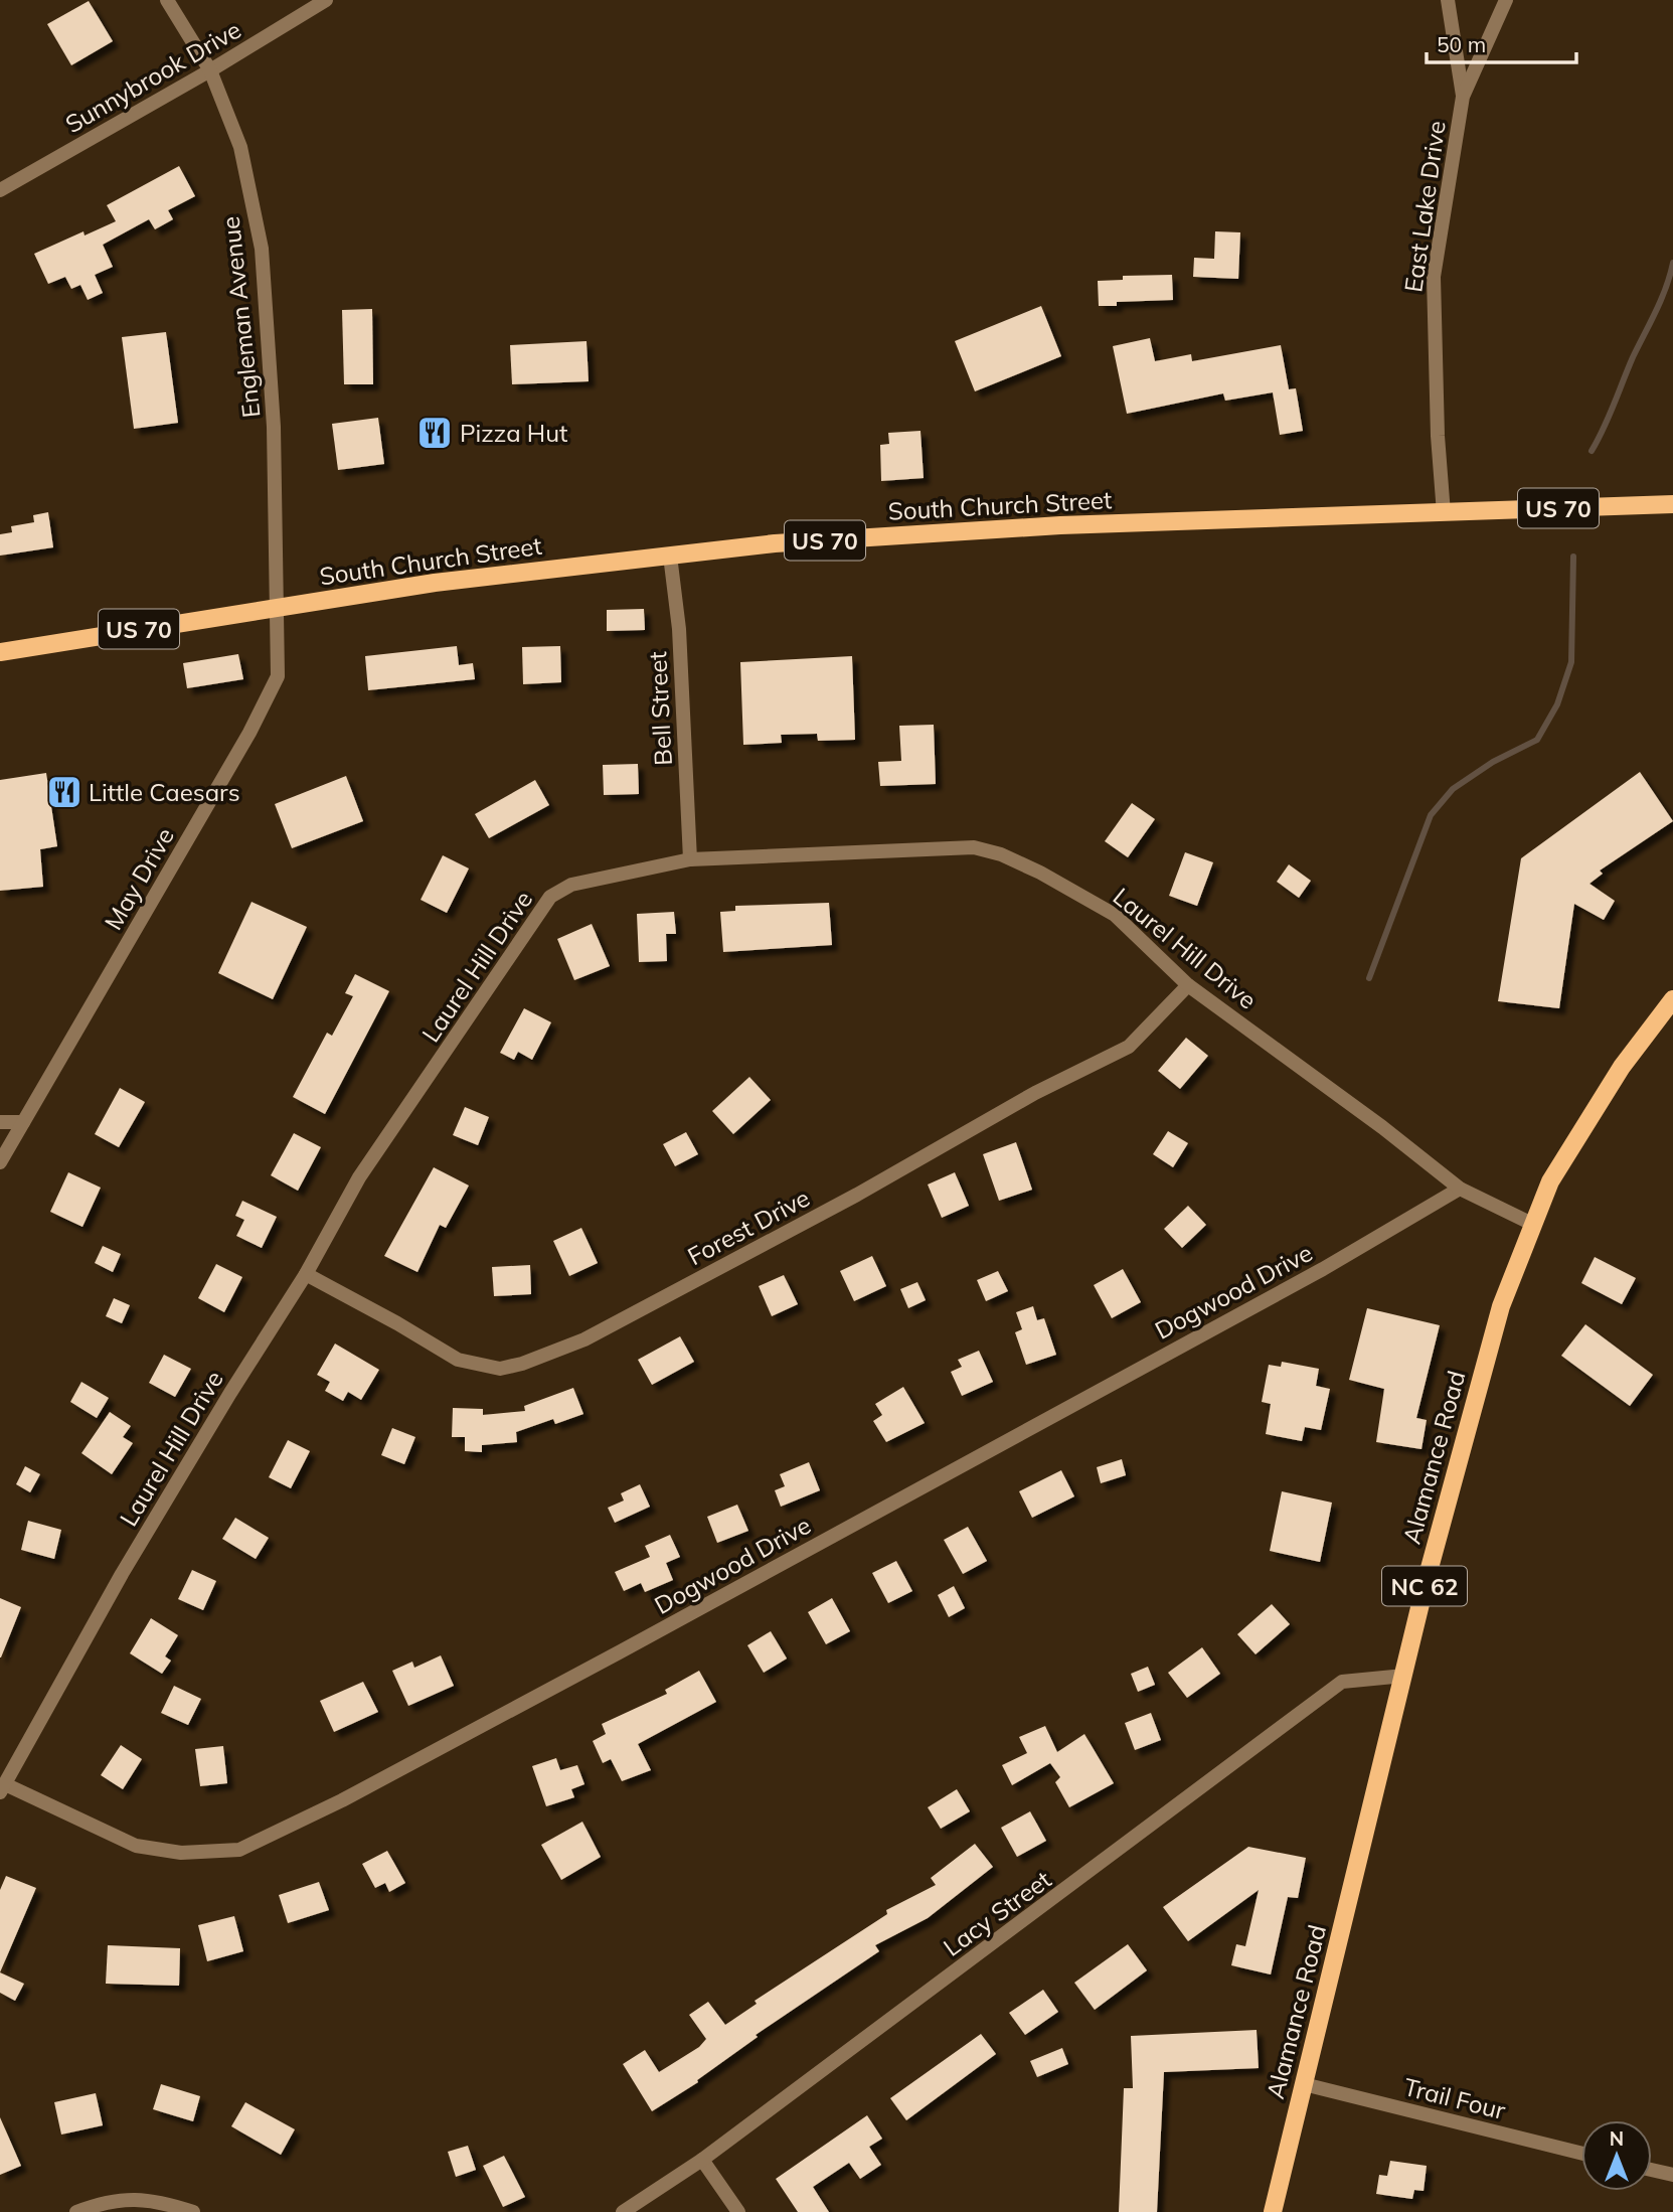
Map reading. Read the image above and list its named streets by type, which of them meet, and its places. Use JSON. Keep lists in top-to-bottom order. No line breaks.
{"streets":{"main road":["South Church Street","US 70","Alamance Road","NC 62"],"street":["Sunnybrook Drive","East Lake Drive","Engleman Avenue","Bell Street","May Drive","Laurel Hill Drive","Forest Drive","Dogwood Drive","Lacy Street","Trail Four"]},"crossings":[["Sunnybrook Drive","Engleman Avenue"],["East Lake Drive","South Church Street"],["Engleman Avenue","South Church Street"],["Engleman Avenue","May Drive"],["South Church Street","Bell Street"],["South Church Street","May Drive"],["Bell Street","Laurel Hill Drive"],["Laurel Hill Drive","Forest Drive"],["Laurel Hill Drive","Dogwood Drive"],["Laurel Hill Drive","Alamance Road"],["Alamance Road","Lacy Street"],["Alamance Road","Trail Four"]],"places":{"restaurant":["Pizza Hut","Little Caesars"]},"scale_bar":"50 m","north":"top"}
